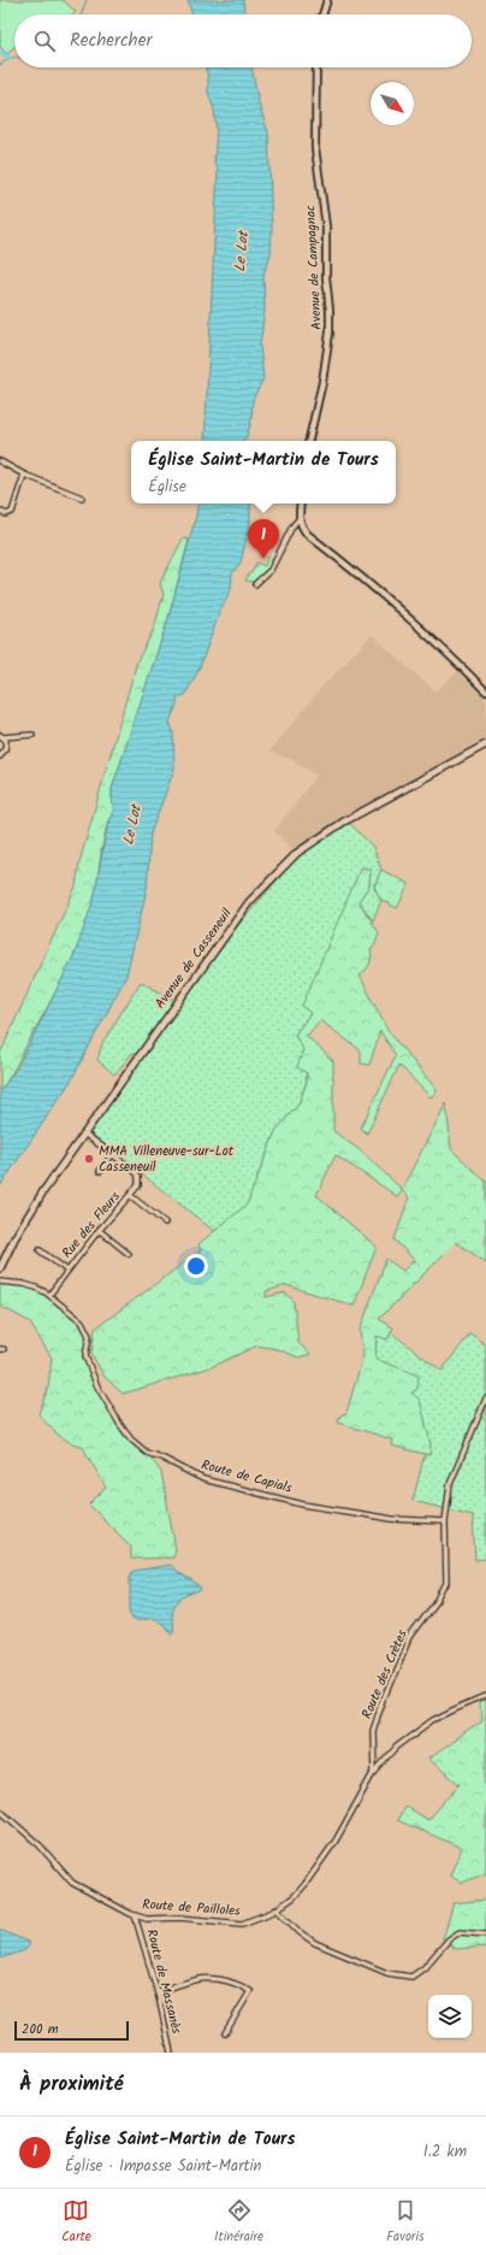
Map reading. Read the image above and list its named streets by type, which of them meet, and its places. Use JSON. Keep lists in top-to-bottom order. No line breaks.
{"streets":{"main road":["Avenue de Casseneuil"],"street":["Avenue de Campagnac","Rue des Fleurs","Route de Capials","Route des Crètes","Route de Pailloles","Route de Massanès"]},"crossings":[["Avenue de Casseneuil","Rue des Fleurs"],["Rue des Fleurs","Route de Capials"],["Route de Capials","Route des Crètes"],["Route des Crètes","Route de Pailloles"],["Route de Pailloles","Route de Massanès"]],"water":["Le Lot"],"places":["MMA Villeneuve-sur-Lot Casseneuil"],"scale_bar":"200 m","north":"bottom right","page":{"search":"Rechercher","popup":["Église Saint-Martin de Tours","Église"],"pins":"1","scale":"200 m","heading":"À proximité","list":[{"mark":"1","name":"Église Saint-Martin de Tours","note":"Église · Impasse Saint-Martin","value":"1.2 km"}],"nav":["Carte","Itinéraire","Favoris"]}}
